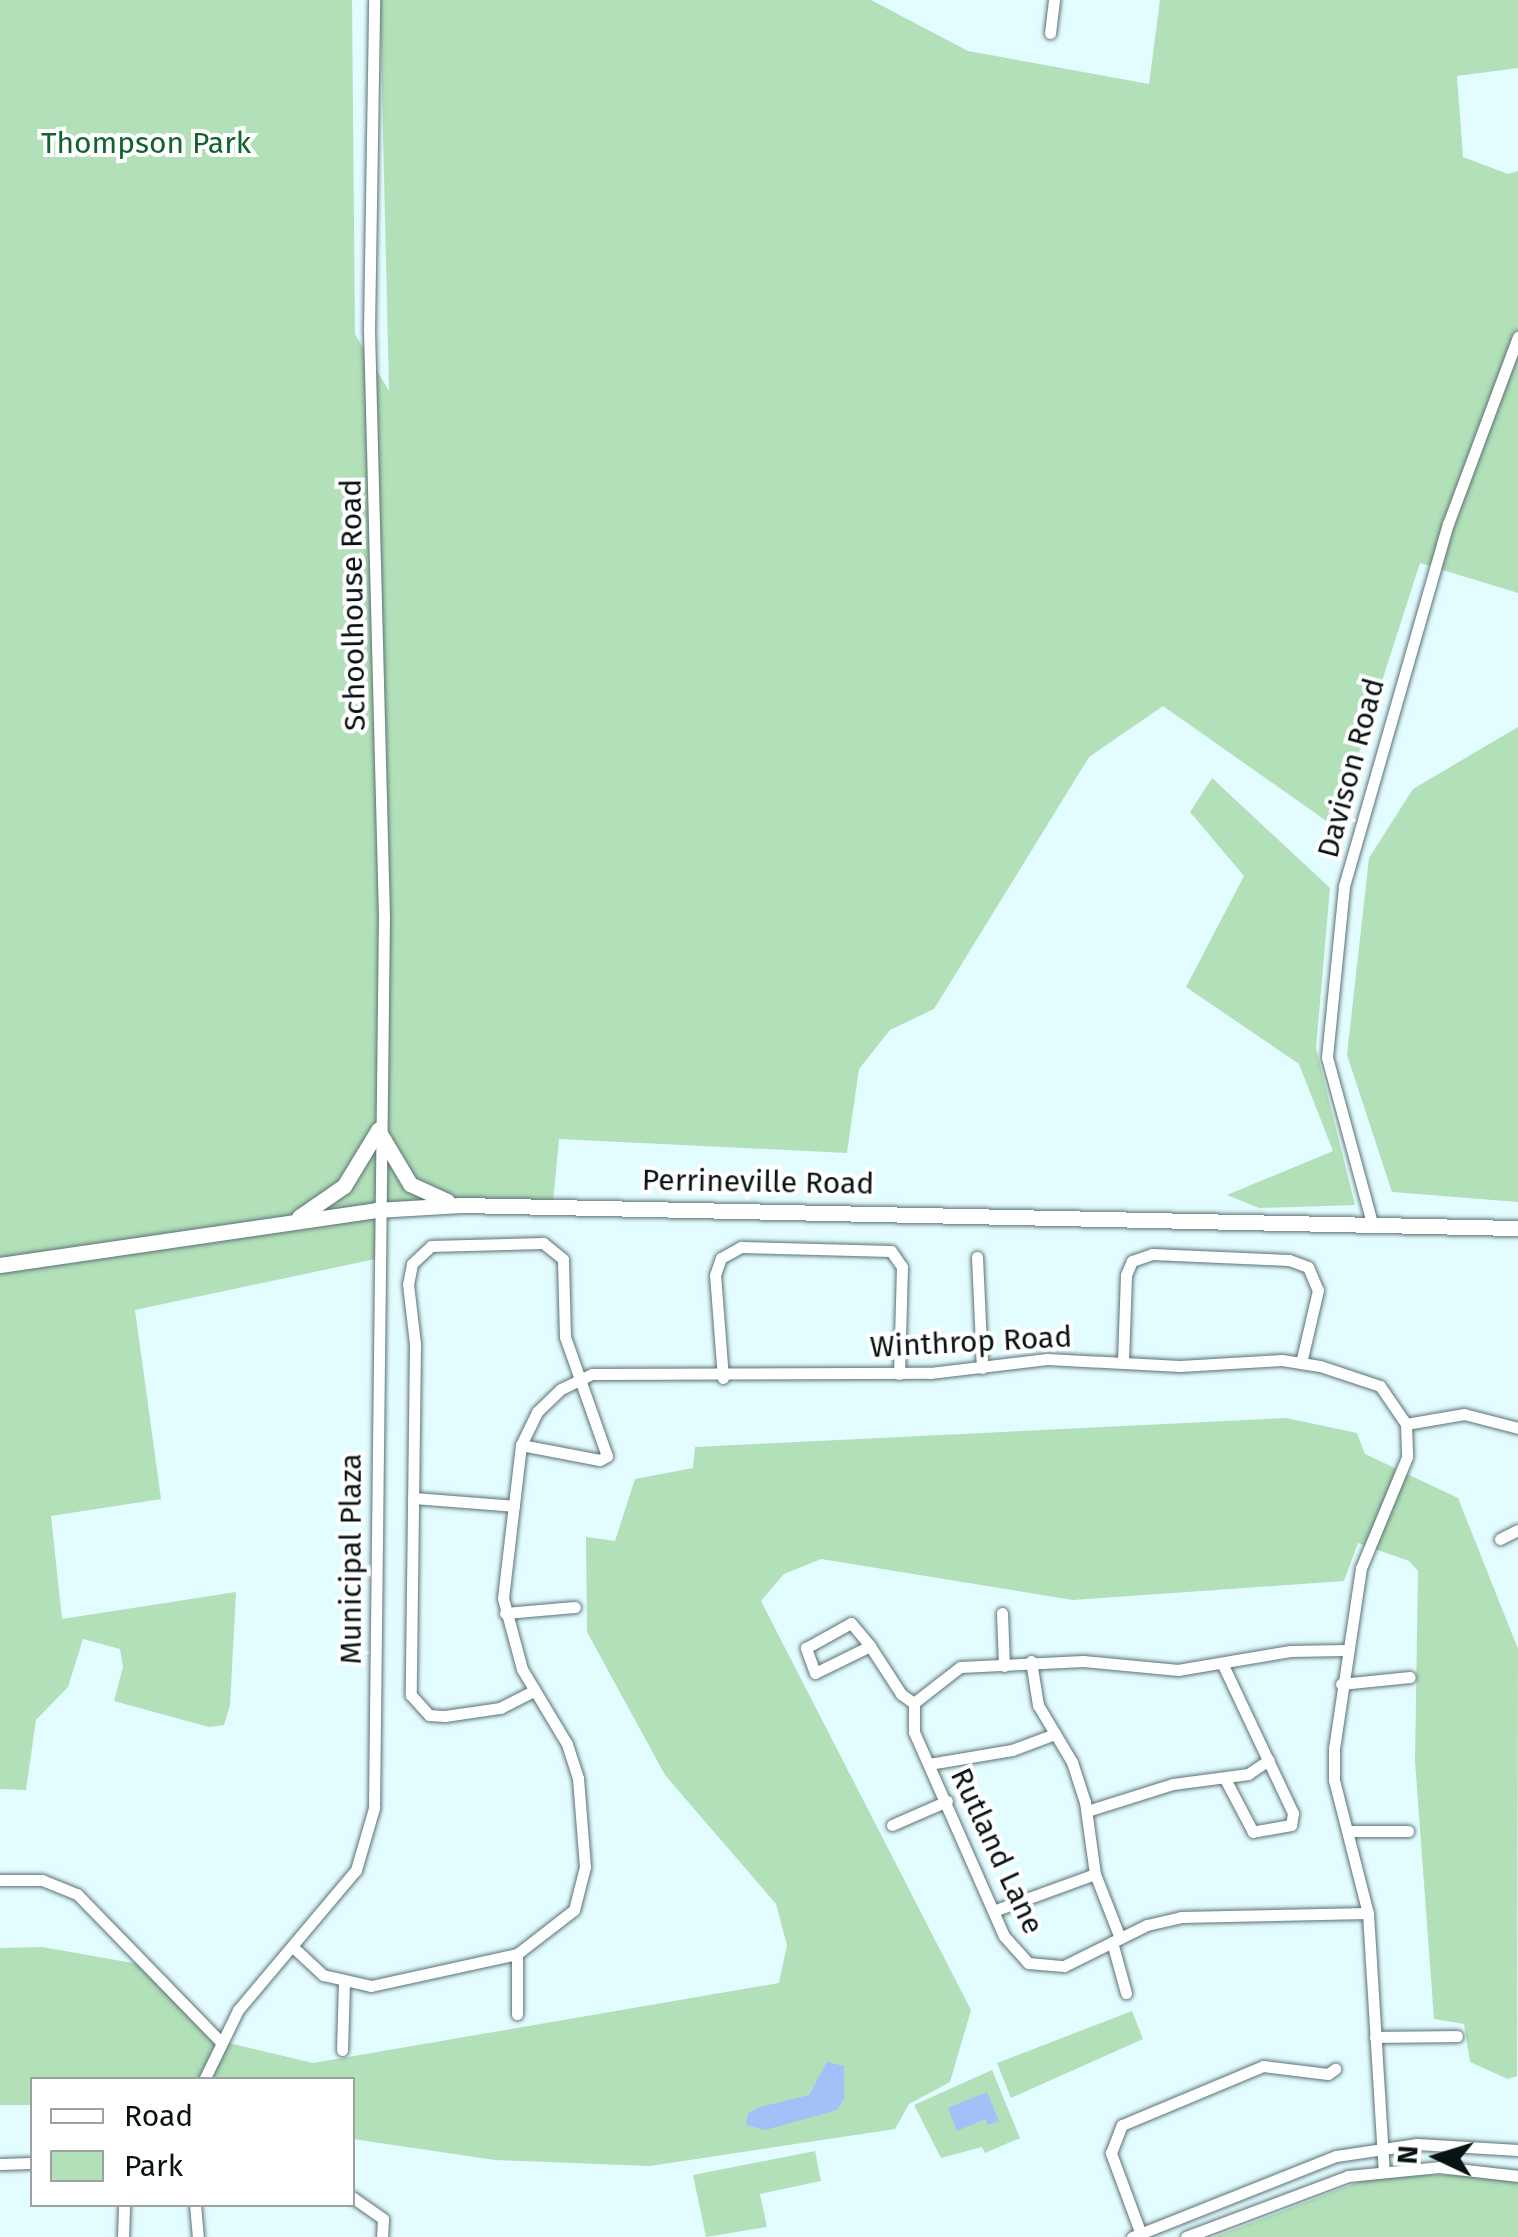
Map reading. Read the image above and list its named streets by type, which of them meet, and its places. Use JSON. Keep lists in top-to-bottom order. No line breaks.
{"streets":{"street":["Schoolhouse Road","Davison Road","Perrineville Road","Winthrop Road","Municipal Plaza","Rutland Lane"]},"crossings":[["Schoolhouse Road","Perrineville Road"],["Schoolhouse Road","Municipal Plaza"],["Davison Road","Perrineville Road"],["Perrineville Road","Municipal Plaza"]],"parks":["Thompson Park"],"legend":["Road","Park"],"north":"left"}
